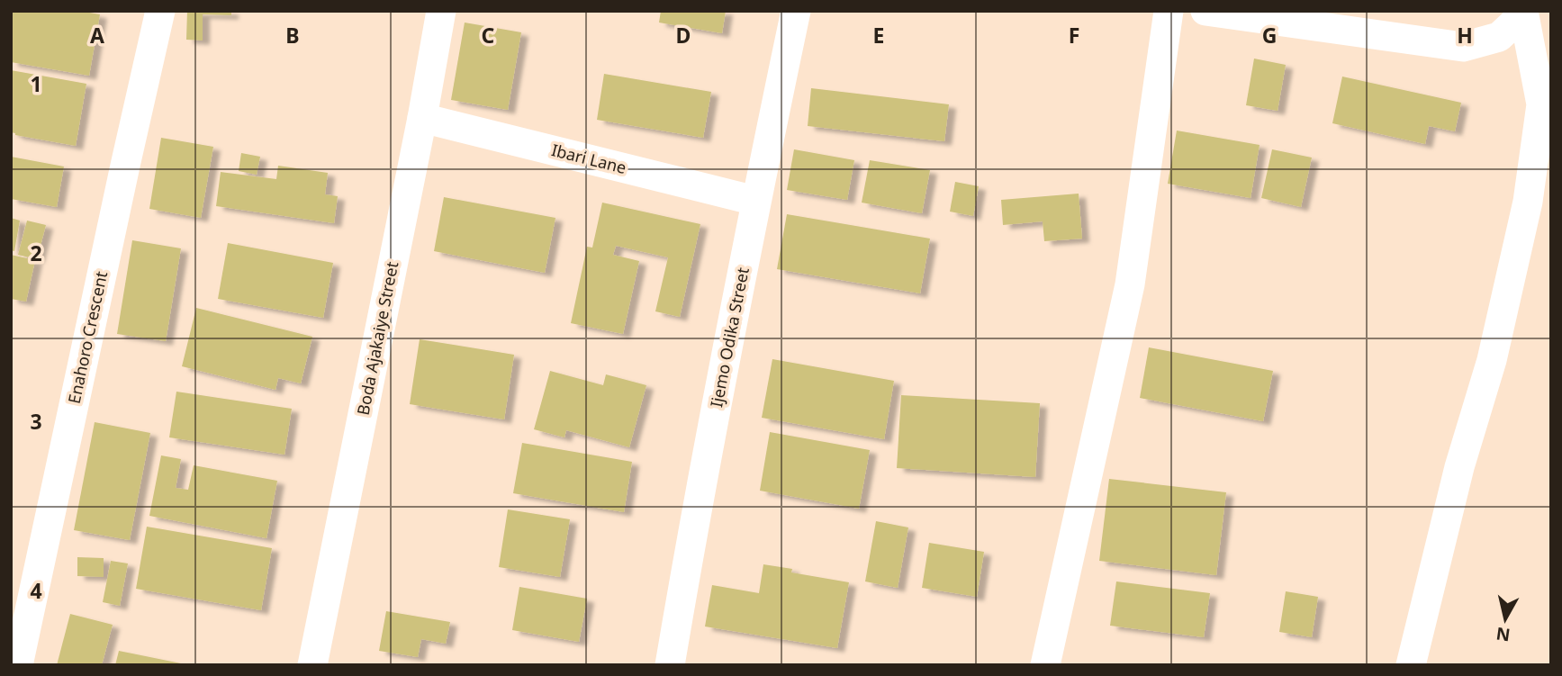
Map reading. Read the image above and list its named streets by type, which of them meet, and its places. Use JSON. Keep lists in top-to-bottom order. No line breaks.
{"streets":{"street":["Ibari Lane","Enahoro Crescent","Ijemo Odika Street","Boda Ajakaiye Street"]},"crossings":[["Ibari Lane","Ijemo Odika Street"],["Ibari Lane","Boda Ajakaiye Street"]],"north":"bottom","grid":{"columns":["A","B","C","D","E","F","G","H"],"rows":["1","2","3","4"]}}
